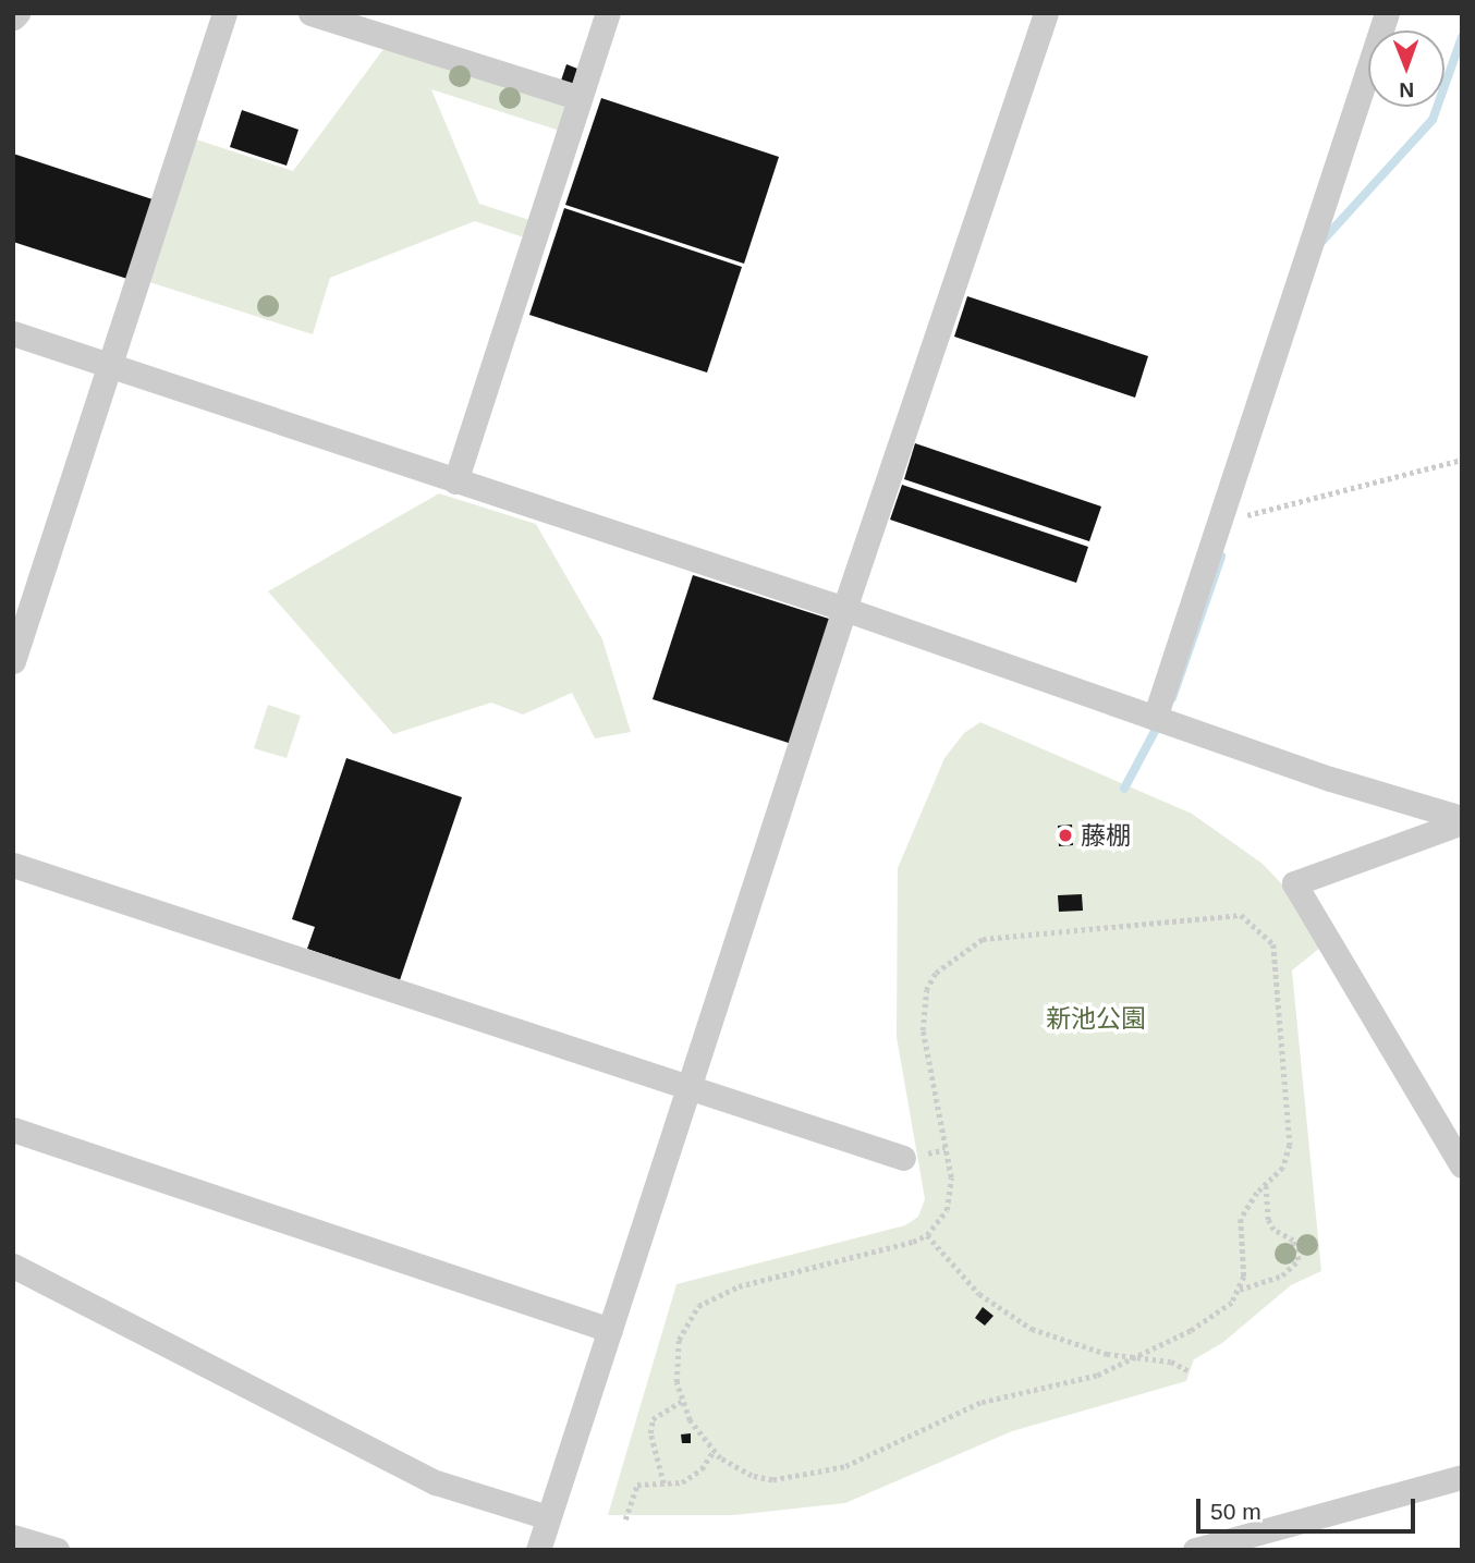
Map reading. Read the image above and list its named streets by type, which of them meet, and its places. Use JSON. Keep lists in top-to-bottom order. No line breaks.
{"parks":["新池公園"],"places":["藤棚"],"scale_bar":"50 m","north":"bottom"}
